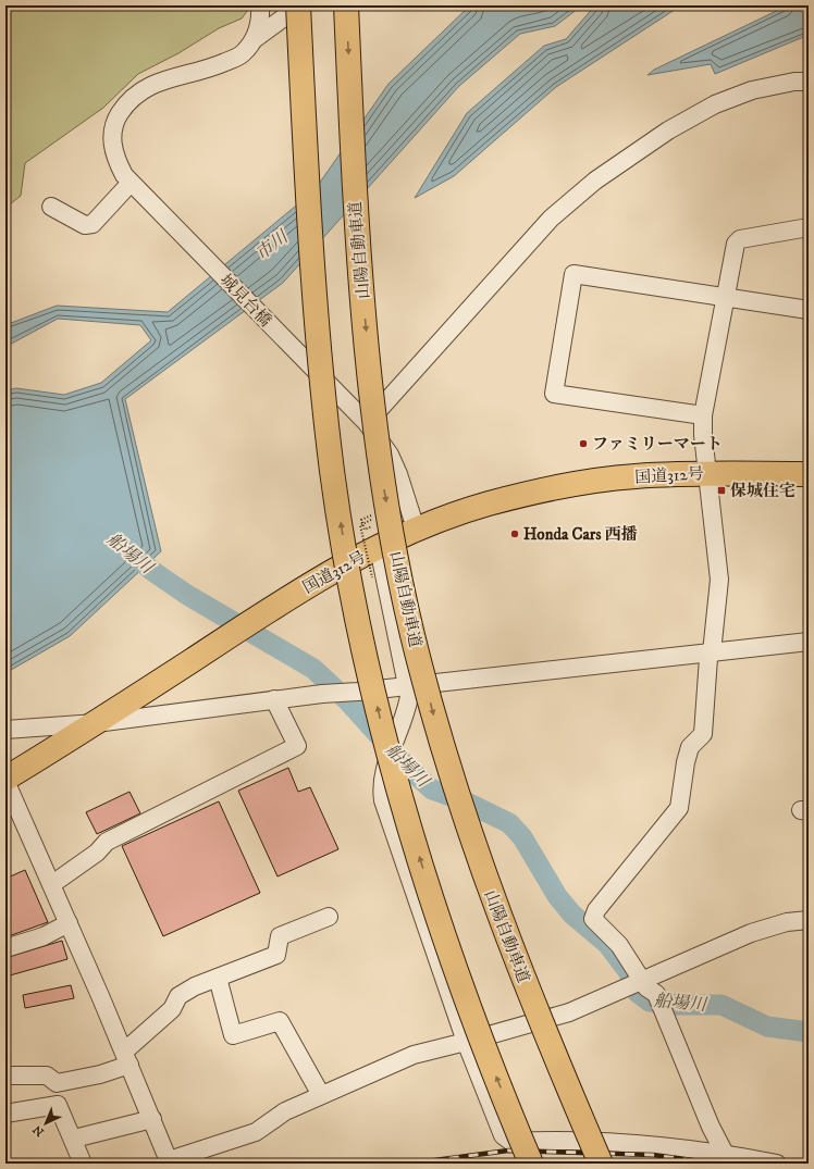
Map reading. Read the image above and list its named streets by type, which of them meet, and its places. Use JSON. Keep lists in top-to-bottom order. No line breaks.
{"streets":{"highway":["山陽自動車道","国道312号"],"street":["城見台橋"]},"crossings":[["城見台橋","国道312号"]],"water":["市川","船場川"],"places":{"other":["ファミリーマート","Honda Cars 西播"],"transit":["保城住宅"]},"north":"bottom left"}
